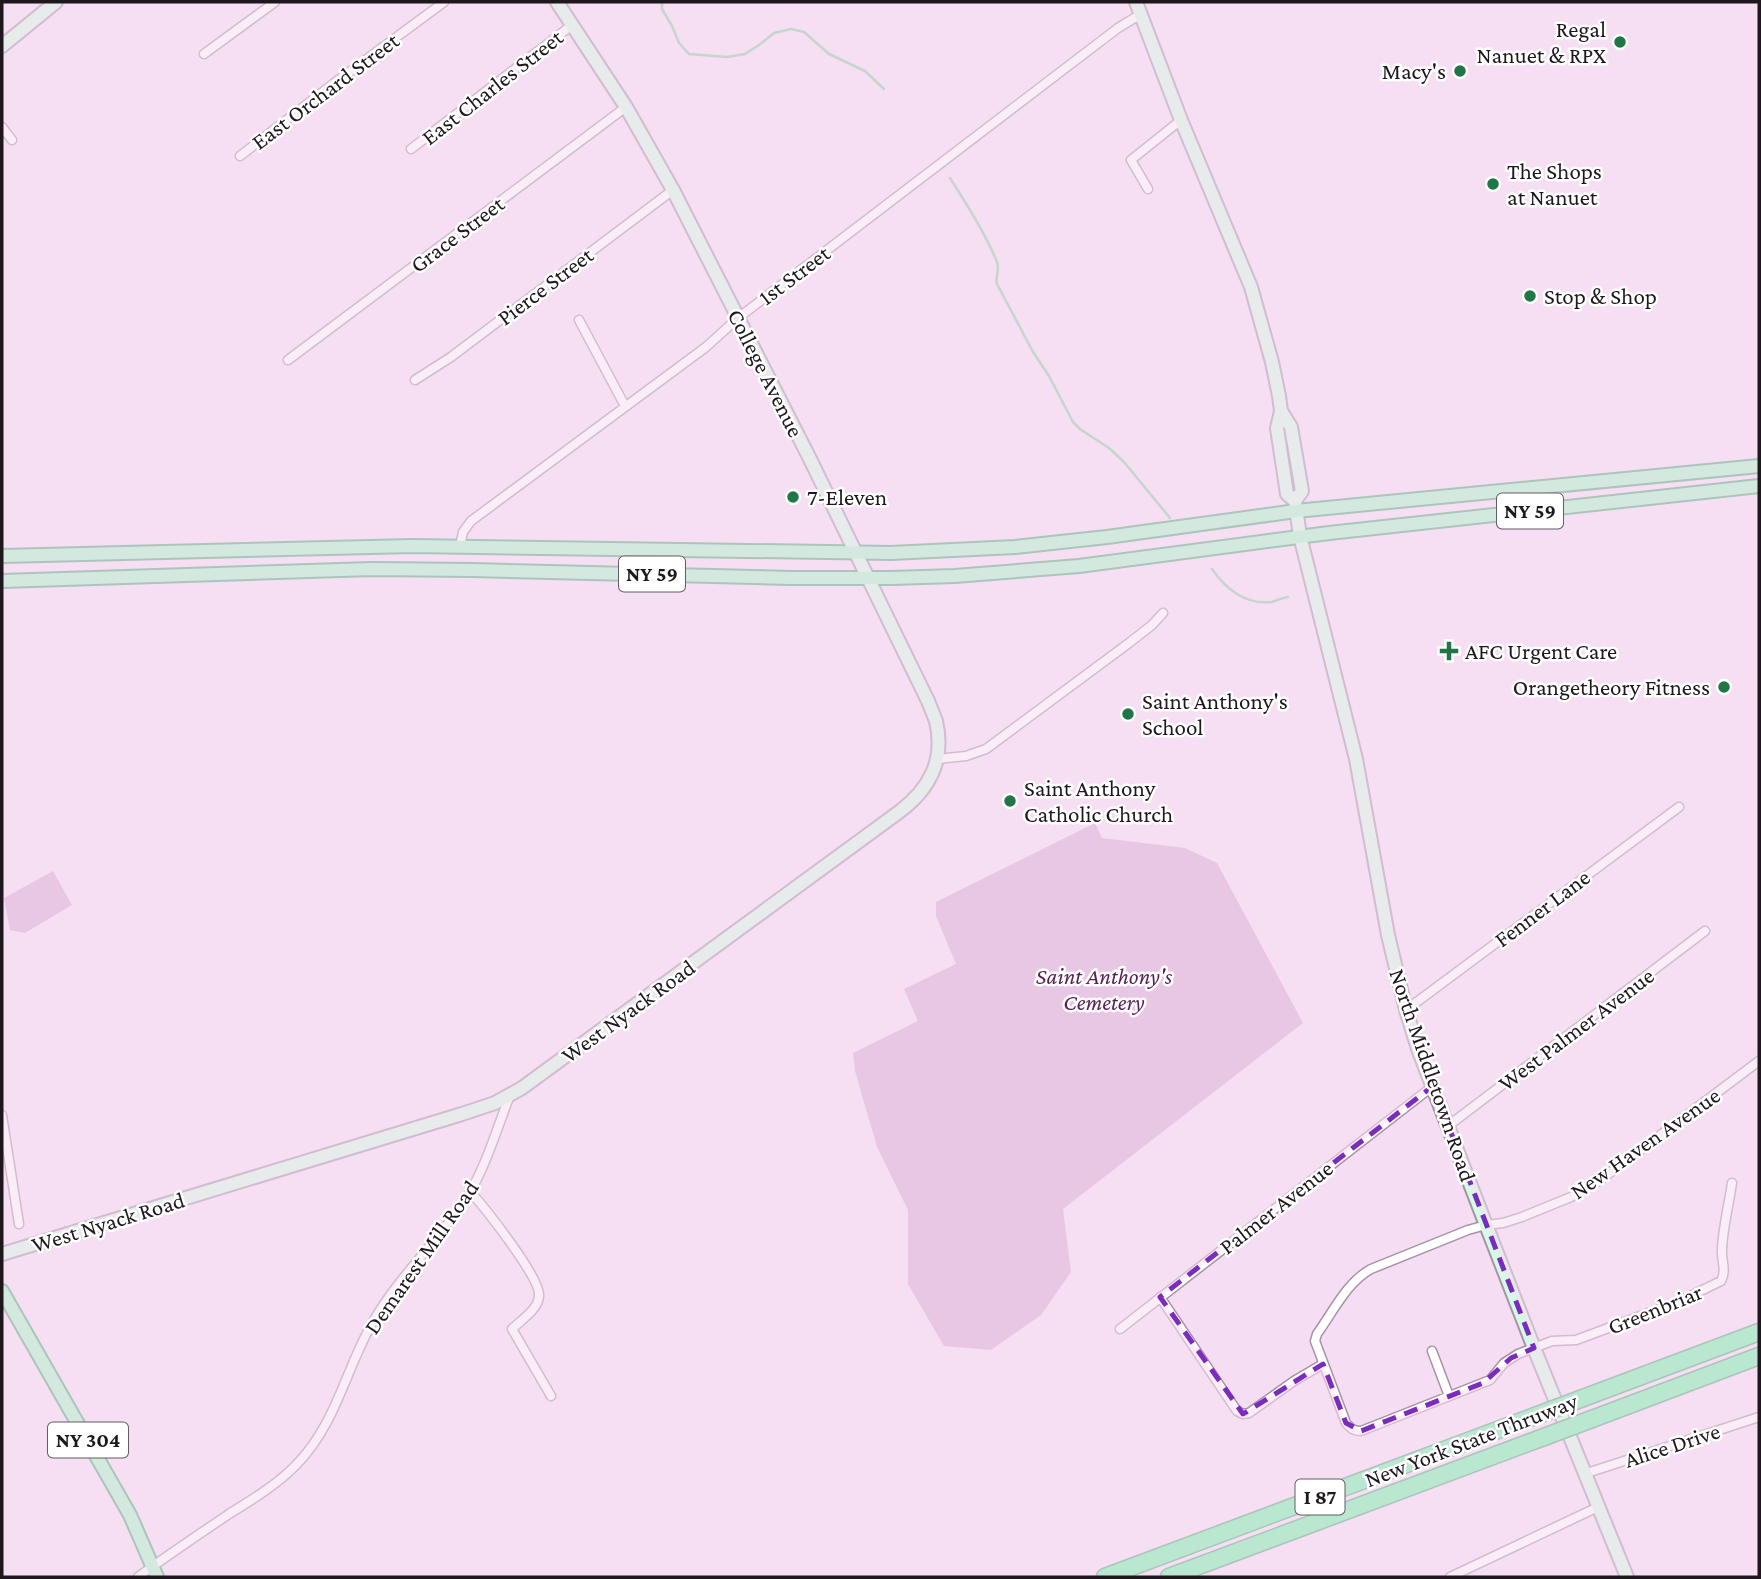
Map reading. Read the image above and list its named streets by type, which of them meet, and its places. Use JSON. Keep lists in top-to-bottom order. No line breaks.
{"streets":{"highway":["New York State Thruway","I 87"],"main road":["NY 59","NY 304"],"street":["East Charles Street","East Orchard Street","Grace Street","1st Street","Pierce Street","College Avenue","Fenner Lane","West Nyack Road","West Palmer Avenue","North Middletown Road","New Haven Avenue","Palmer Avenue","Demarest Mill Road","Greenbriar","Alice Drive"]},"crossings":[["East Charles Street","College Avenue"],["Grace Street","College Avenue"],["1st Street","College Avenue"],["1st Street","NY 59"],["1st Street","North Middletown Road"],["Pierce Street","College Avenue"],["College Avenue","NY 59"],["College Avenue","West Nyack Road"],["NY 59","North Middletown Road"],["Fenner Lane","North Middletown Road"],["West Nyack Road","Demarest Mill Road"],["West Palmer Avenue","North Middletown Road"],["North Middletown Road","New Haven Avenue"],["North Middletown Road","Palmer Avenue"],["North Middletown Road","Greenbriar"],["North Middletown Road","Alice Drive"],["Demarest Mill Road","NY 304"]],"parks":["Saint Anthony's Cemetery"],"places":{"other":["Regal Nanuet & RPX","Macy's","The Shops at Nanuet","Stop & Shop","7-Eleven","Orangetheory Fitness","Saint Anthony's School","Saint Anthony Catholic Church"],"health":["AFC Urgent Care"]}}
